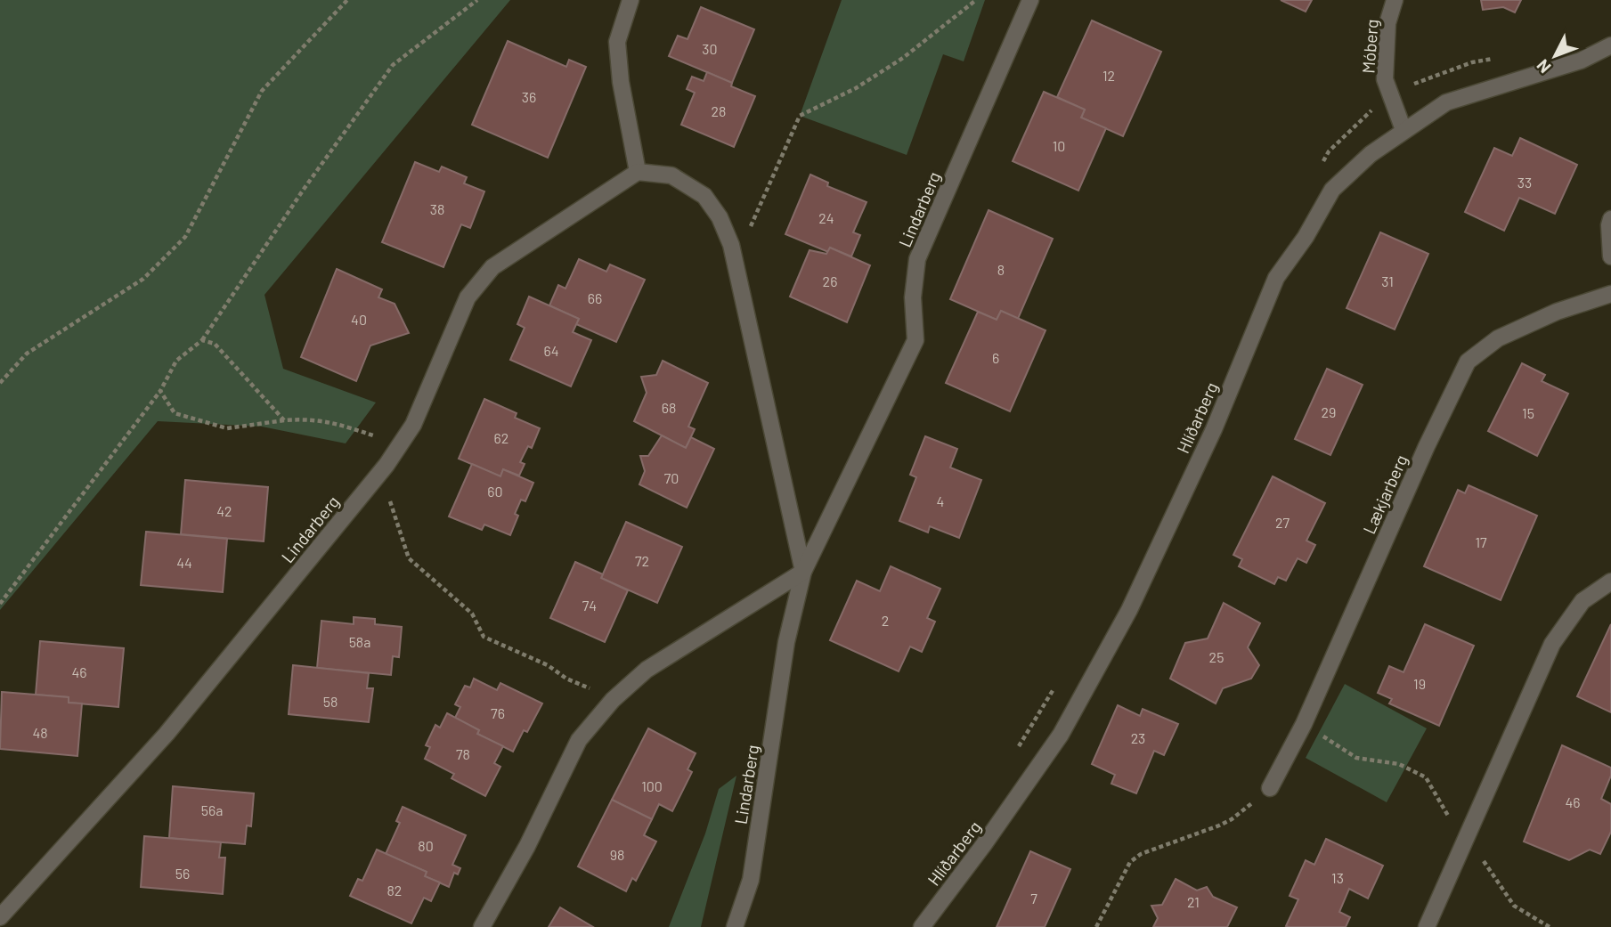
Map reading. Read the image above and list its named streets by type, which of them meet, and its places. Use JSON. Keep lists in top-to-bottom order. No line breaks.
{"streets":{"street":["Móberg","Lindarberg","Hlíðarberg","Lækjarberg"]},"crossings":[["Móberg","Hlíðarberg"]],"house_numbers":["30","12","36","28","10","33","38","24","8","26","31","66","40","64","6","68","29","15","62","70","60","4","42","27","17","72","44","74","2","58a","25","46","19","58","76","48","23","78","100","46","56a","80","98","56","13","82","7","21"],"north":"bottom left"}
